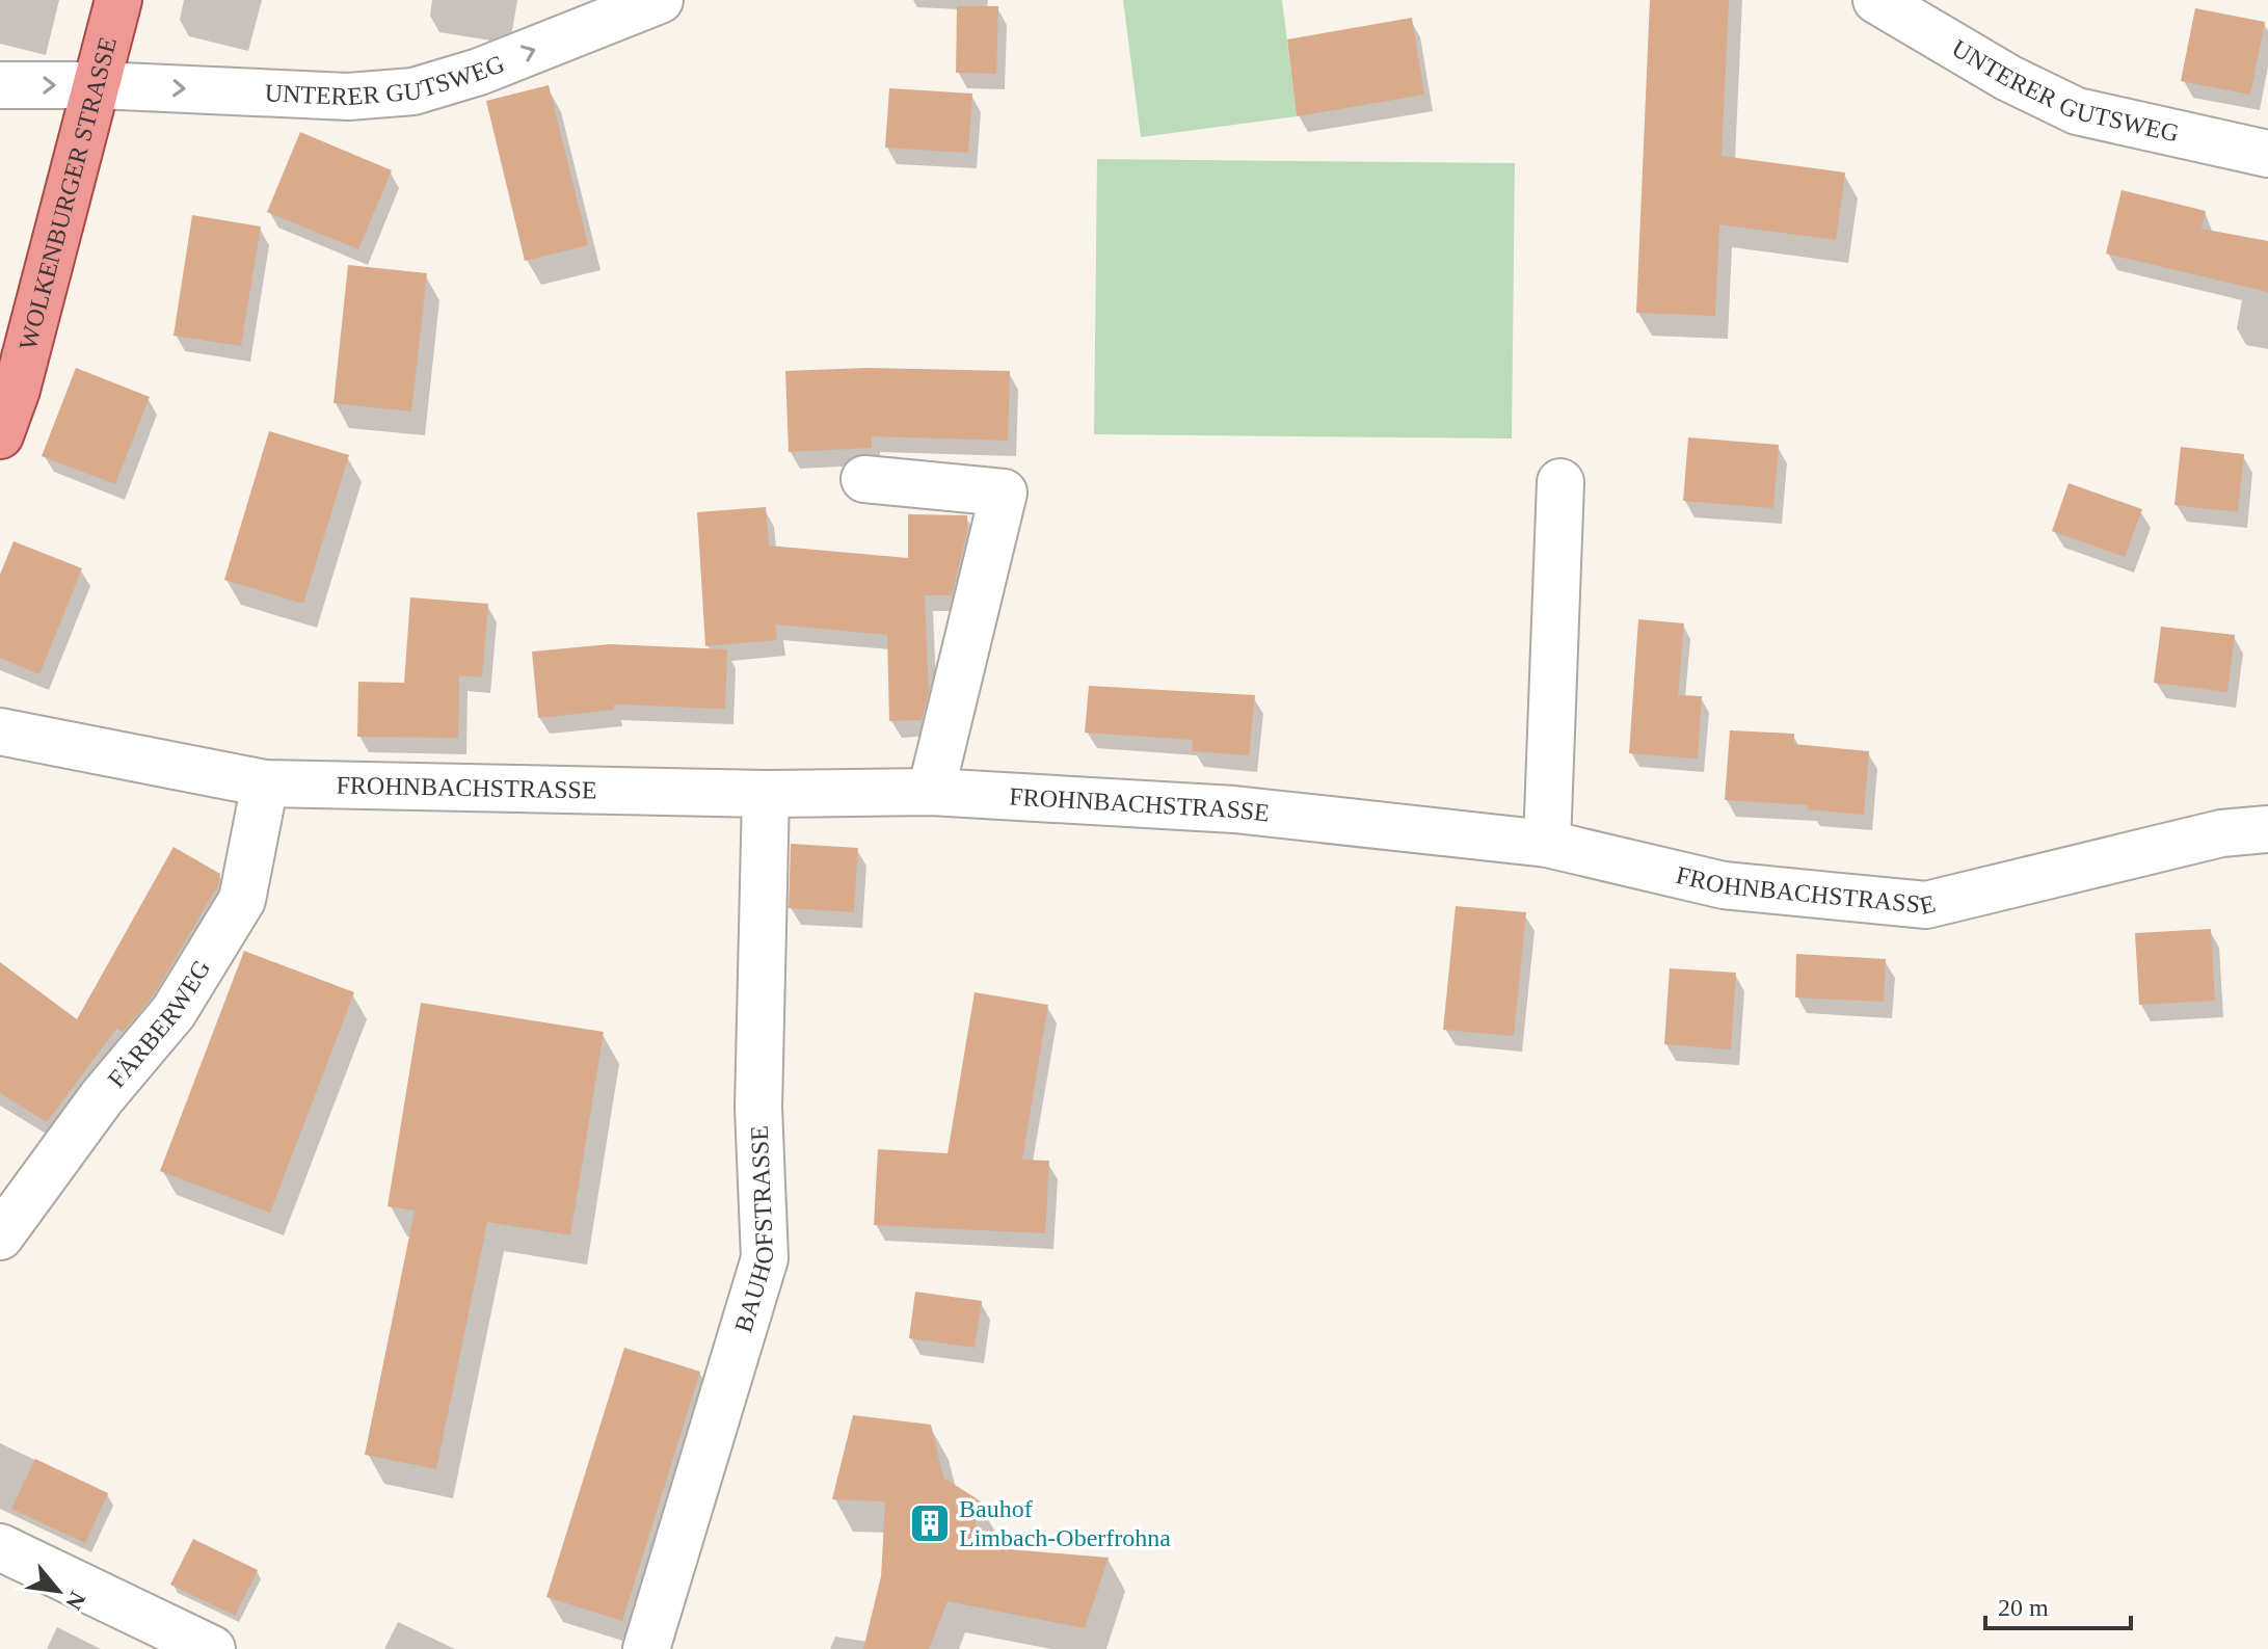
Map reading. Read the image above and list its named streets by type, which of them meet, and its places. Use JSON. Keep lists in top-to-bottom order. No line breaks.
{"streets":{"main road":["WOLKENBURGER STRASSE"],"street":["UNTERER GUTSWEG","FROHNBACHSTRASSE","FÄRBERWEG","BAUHOFSTRASSE"]},"crossings":[["UNTERER GUTSWEG","WOLKENBURGER STRASSE"],["FROHNBACHSTRASSE","FÄRBERWEG"],["FROHNBACHSTRASSE","BAUHOFSTRASSE"]],"one_way":["UNTERER GUTSWEG"],"places":{"building":["Bauhof Limbach-Oberfrohna"]},"scale_bar":"20 m","north":"bottom right"}
